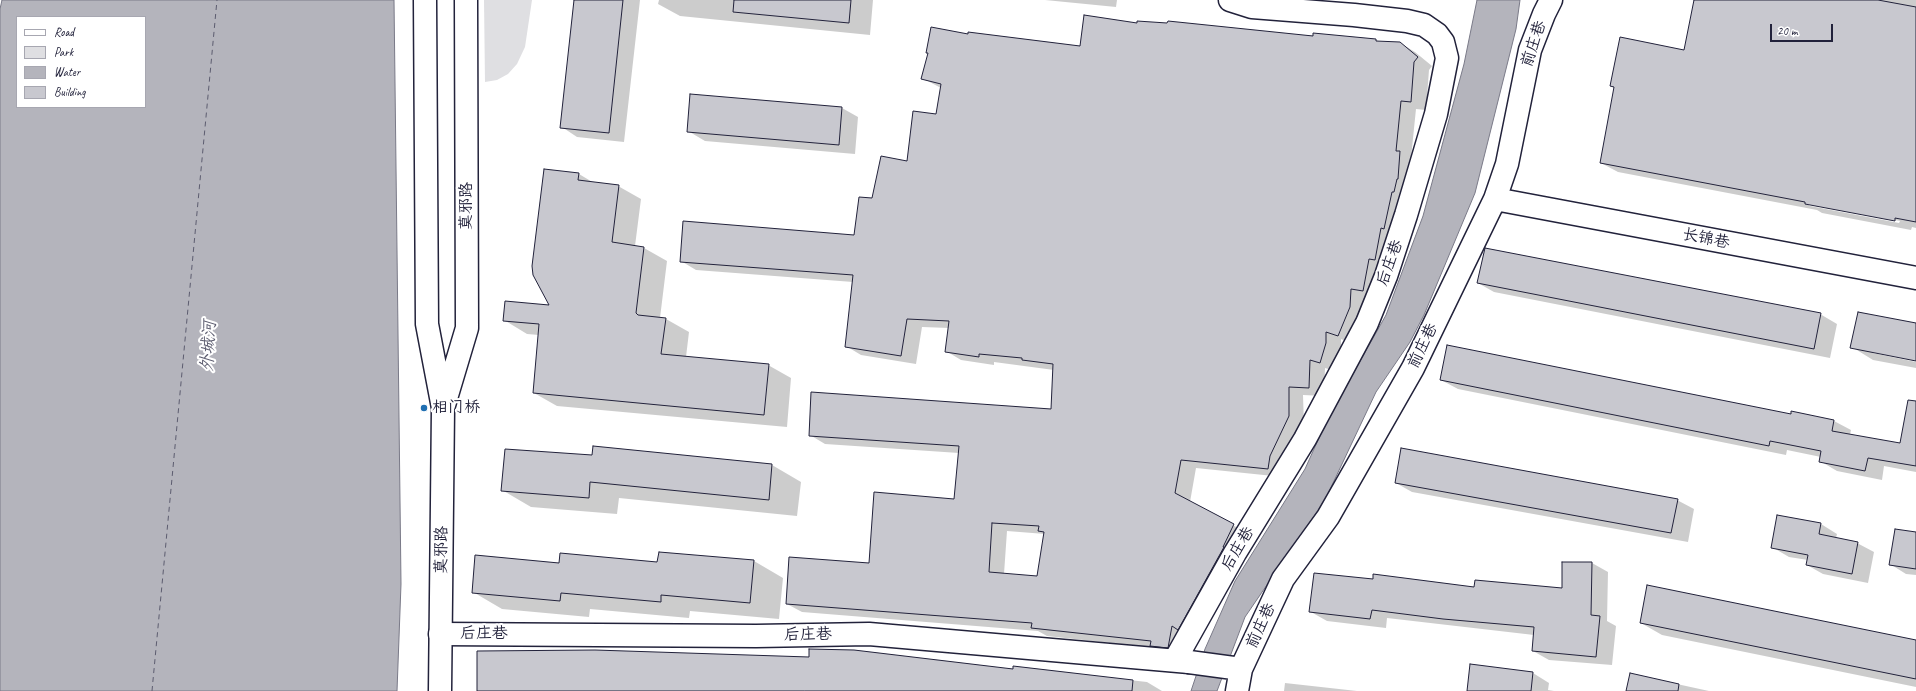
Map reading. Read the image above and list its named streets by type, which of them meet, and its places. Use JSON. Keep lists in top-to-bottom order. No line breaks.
{"streets":{"street":["前庄巷","莫邪路","长锦巷","后庄巷"]},"crossings":[["前庄巷","长锦巷"],["前庄巷","后庄巷"],["莫邪路","后庄巷"]],"water":["外城河"],"places":["相门桥"],"legend":["Road","Park","Water","Building"],"scale_bar":"20 m"}
